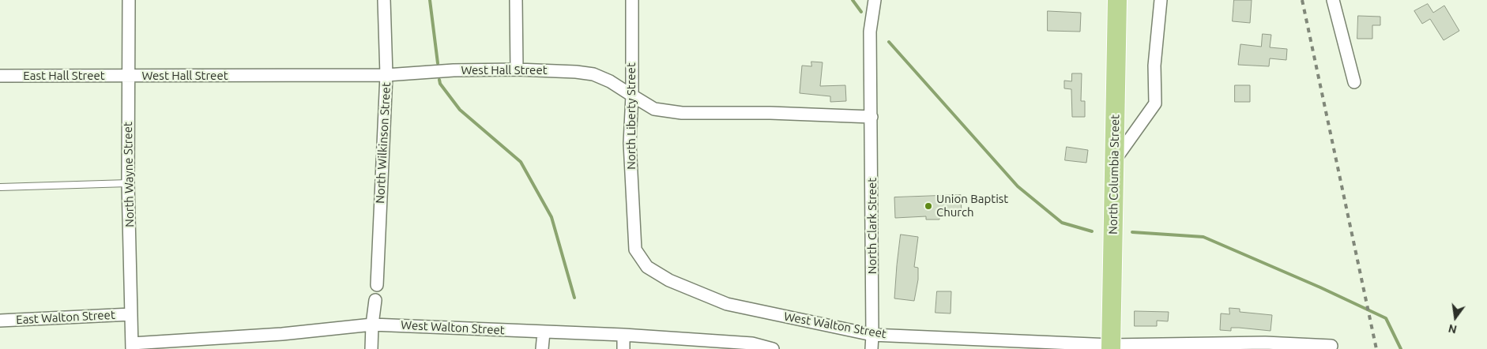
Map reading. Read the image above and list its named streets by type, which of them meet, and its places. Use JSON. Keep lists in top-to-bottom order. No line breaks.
{"streets":{"main road":["North Columbia Street"],"street":["West Hall Street","East Hall Street","North Liberty Street","North Wilkinson Street","North Wayne Street","North Clark Street","East Walton Street","West Walton Street"]},"crossings":[["West Hall Street","East Hall Street"],["West Hall Street","North Liberty Street"],["West Hall Street","North Wilkinson Street"],["West Hall Street","North Wayne Street"],["West Hall Street","North Clark Street"],["East Hall Street","North Wayne Street"],["North Liberty Street","West Walton Street"],["North Wayne Street","East Walton Street"],["North Wayne Street","West Walton Street"],["North Columbia Street","West Walton Street"],["North Clark Street","West Walton Street"]],"places":["Union Baptist Church"],"north":"bottom"}
